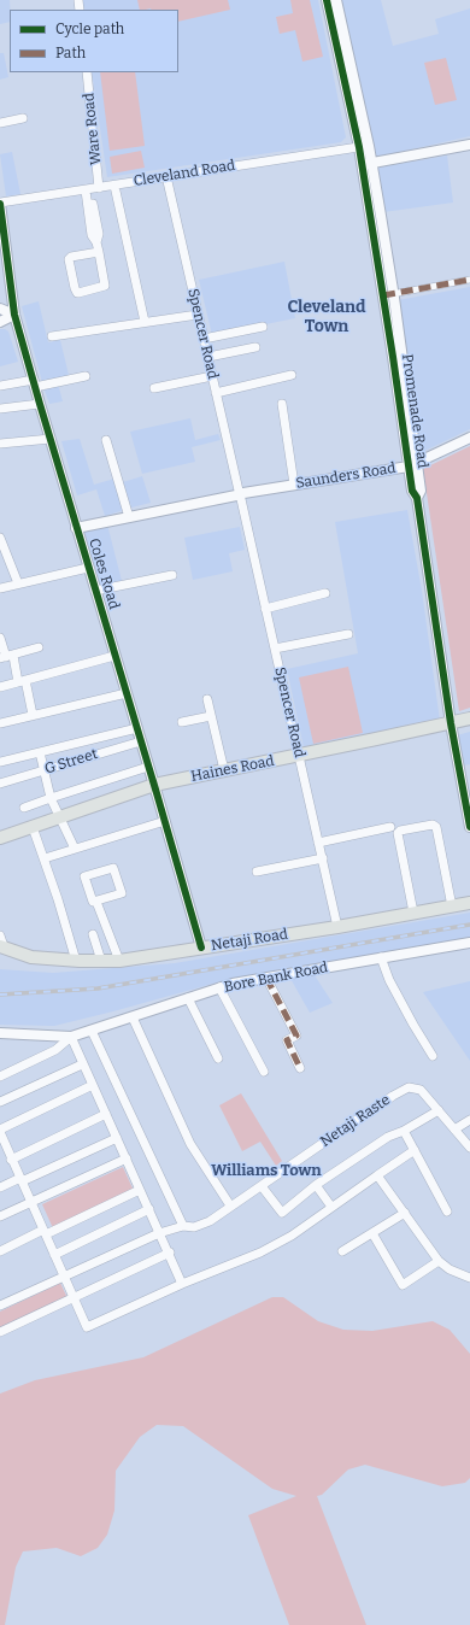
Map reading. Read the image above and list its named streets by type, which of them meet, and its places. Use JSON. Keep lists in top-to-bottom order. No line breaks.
{"streets":{"main road":["Haines Road","Netaji Road"],"street":["Ware Road","Cleveland Road","Spencer Road","Promenade Road","Saunders Road","Coles Road","G Street","Bore Bank Road","Netaji Raste"]},"crossings":[["Ware Road","Cleveland Road"],["Cleveland Road","Spencer Road"],["Cleveland Road","Promenade Road"],["Cleveland Road","Coles Road"],["Spencer Road","Saunders Road"],["Spencer Road","Haines Road"],["Spencer Road","Netaji Road"],["Promenade Road","Saunders Road"],["Promenade Road","Haines Road"],["Saunders Road","Coles Road"],["Coles Road","G Street"],["Coles Road","Haines Road"],["Coles Road","Netaji Road"]],"districts":["Cleveland Town","Williams Town"],"legend":["Cycle path","Path"]}
